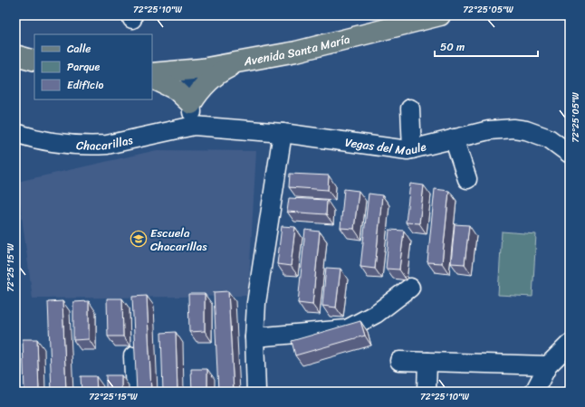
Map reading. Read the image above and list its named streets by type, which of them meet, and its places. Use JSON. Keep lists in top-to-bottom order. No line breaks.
{"streets":{"main road":["Avenida Santa María"],"street":["Chacarillas","Vegas del Maule"]},"crossings":[["Chacarillas","Vegas del Maule"]],"places":{"school or university":["Escuela Chacarillas"]},"legend":["Calle","Parque","Edificio"],"scale_bar":"50 m","coordinates":["72°25'10\"W","72°25'05\"W","72°25'15\"W"]}
